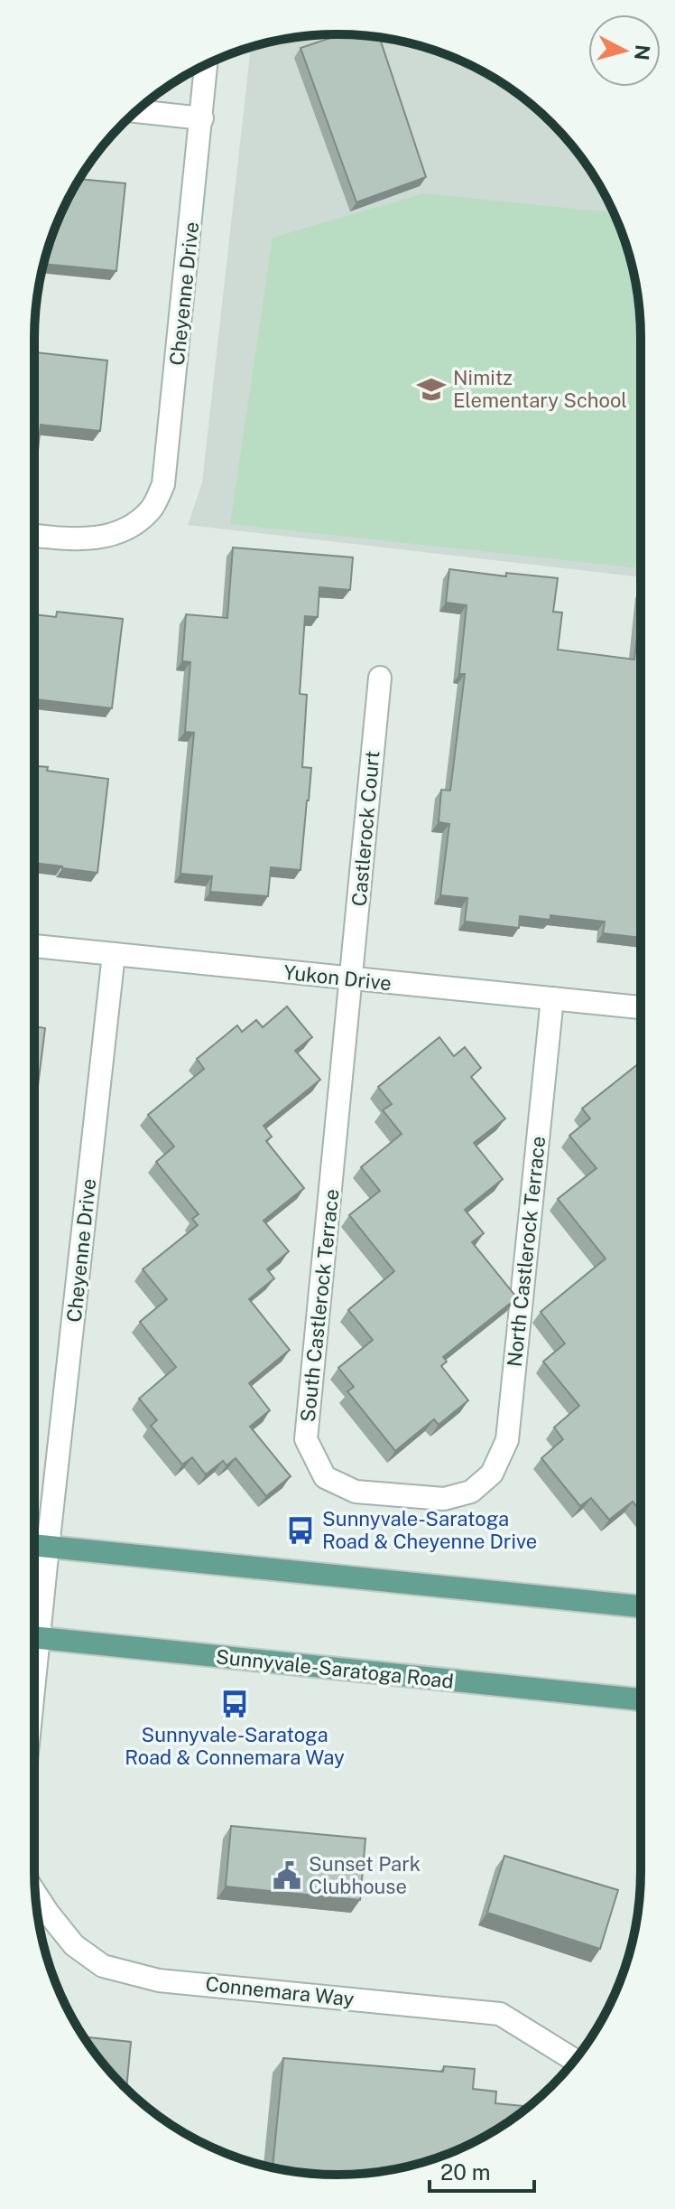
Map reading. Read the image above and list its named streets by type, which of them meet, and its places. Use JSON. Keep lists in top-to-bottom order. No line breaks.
{"streets":{"main road":["Sunnyvale-Saratoga Road"],"street":["Cheyenne Drive","Castlerock Court","Yukon Drive","North Castlerock Terrace","South Castlerock Terrace","Connemara Way"]},"crossings":[["Cheyenne Drive","Yukon Drive"],["Castlerock Court","Yukon Drive"],["Castlerock Court","South Castlerock Terrace"],["Yukon Drive","North Castlerock Terrace"],["Yukon Drive","South Castlerock Terrace"],["North Castlerock Terrace","South Castlerock Terrace"]],"places":{"school or university":["Nimitz Elementary School"],"bus stop":["Sunnyvale-Saratoga Road & Cheyenne Drive","Sunnyvale-Saratoga Road & Connemara Way"],"public building":["Sunset Park Clubhouse"]},"scale_bar":"20 m","north":"right"}
